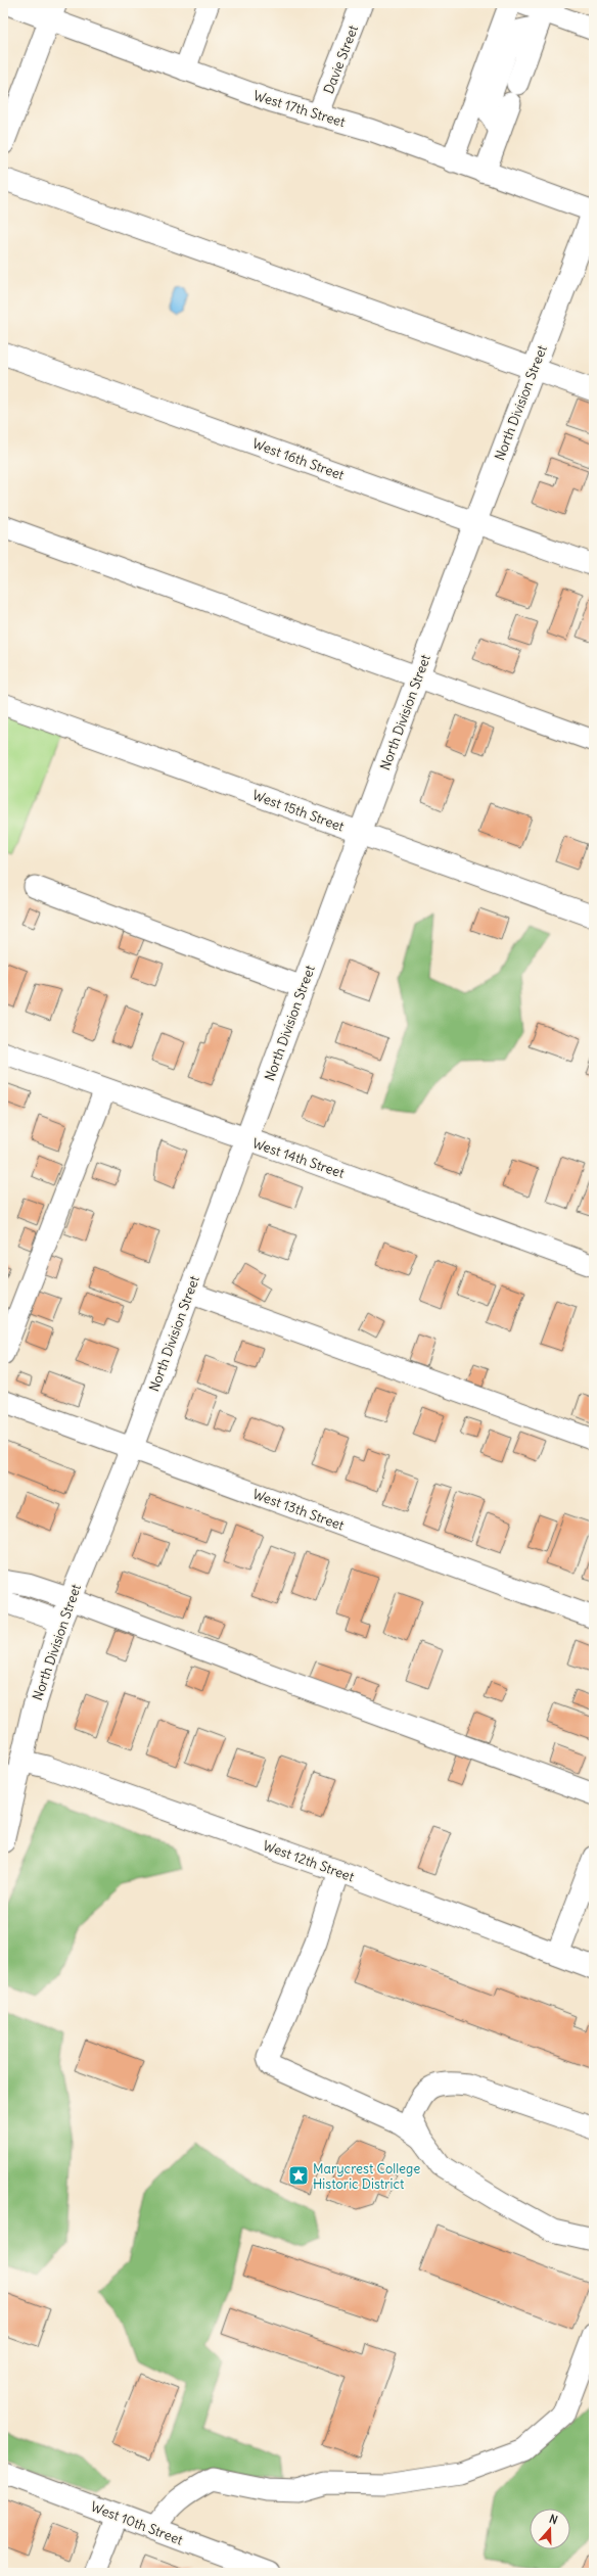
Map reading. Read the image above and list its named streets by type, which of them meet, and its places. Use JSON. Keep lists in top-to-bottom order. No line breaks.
{"streets":{"main road":["North Division Street"],"street":["Davie Street","West 17th Street","West 16th Street","West 15th Street","West 14th Street","West 13th Street","West 12th Street","West 10th Street"]},"crossings":[["Davie Street","West 17th Street"],["West 17th Street","North Division Street"],["North Division Street","West 16th Street"],["North Division Street","West 15th Street"],["North Division Street","West 14th Street"],["North Division Street","West 13th Street"],["North Division Street","West 12th Street"]],"places":{"place":["Marycrest College Historic District"]},"north":"top"}
